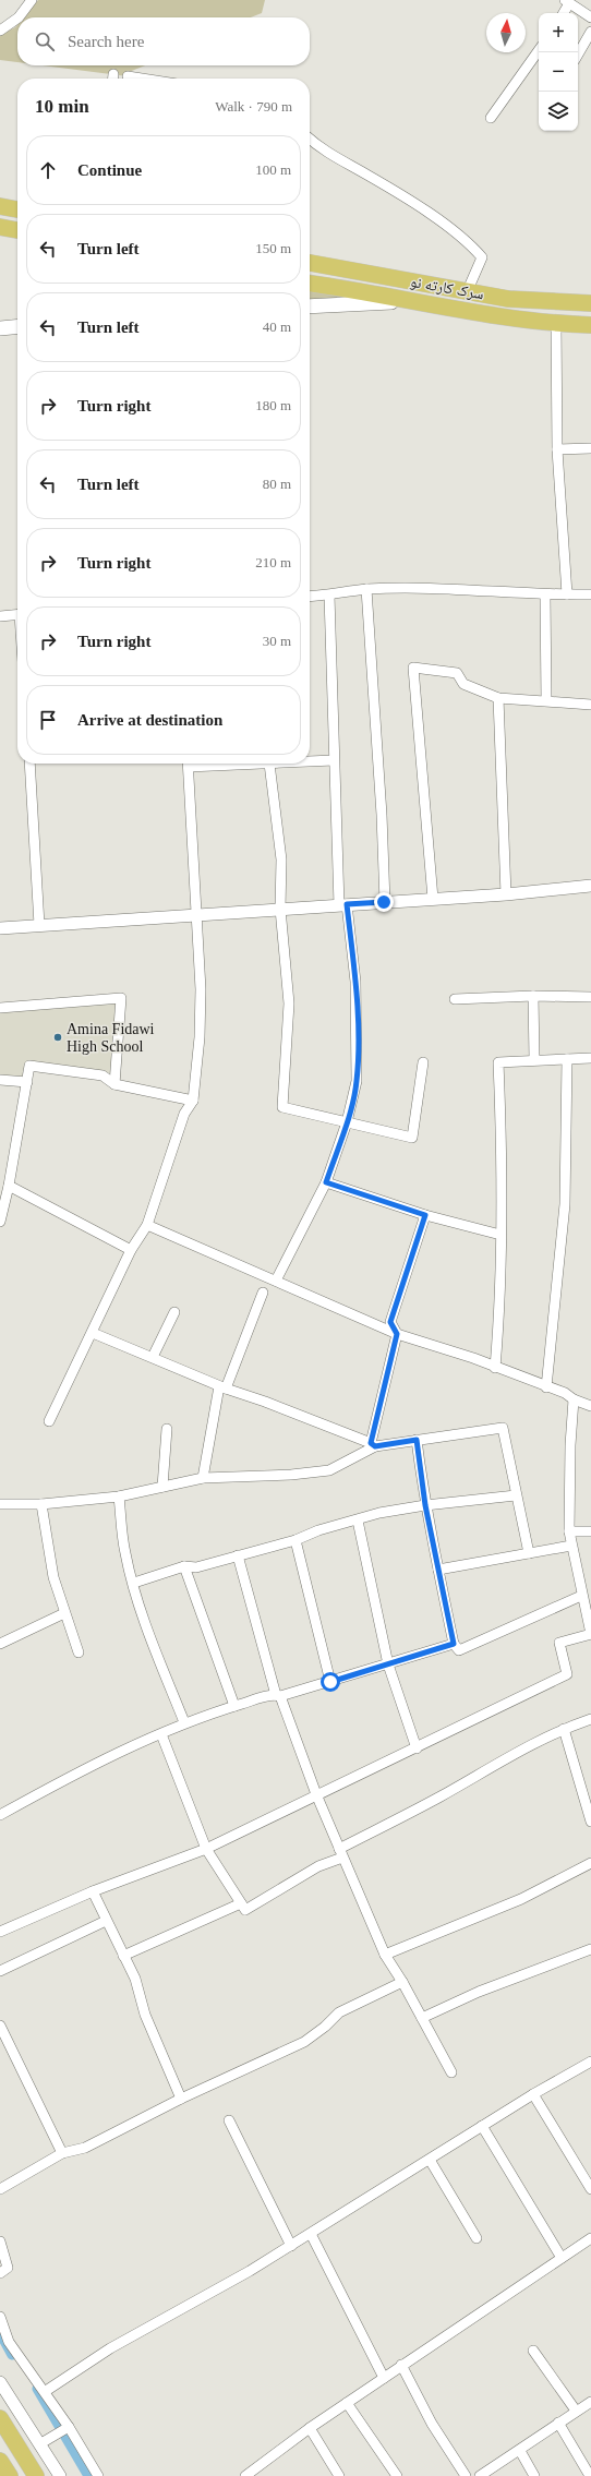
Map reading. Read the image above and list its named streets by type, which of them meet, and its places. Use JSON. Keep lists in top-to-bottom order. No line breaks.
{"streets":{"highway":["سرک کارته نو"]},"places":["Amina Fidawi High School"],"north":"top","page":{"map_buttons":["+","−"],"search":"Search here","heading":["10 min","Walk · 790 m"],"list":[["Continue","100 m"],["Turn left","150 m"],["Turn left","40 m"],["Turn right","180 m"],["Turn left","80 m"],["Turn right","210 m"],["Turn right","30 m"],"Arrive at destination"]}}
